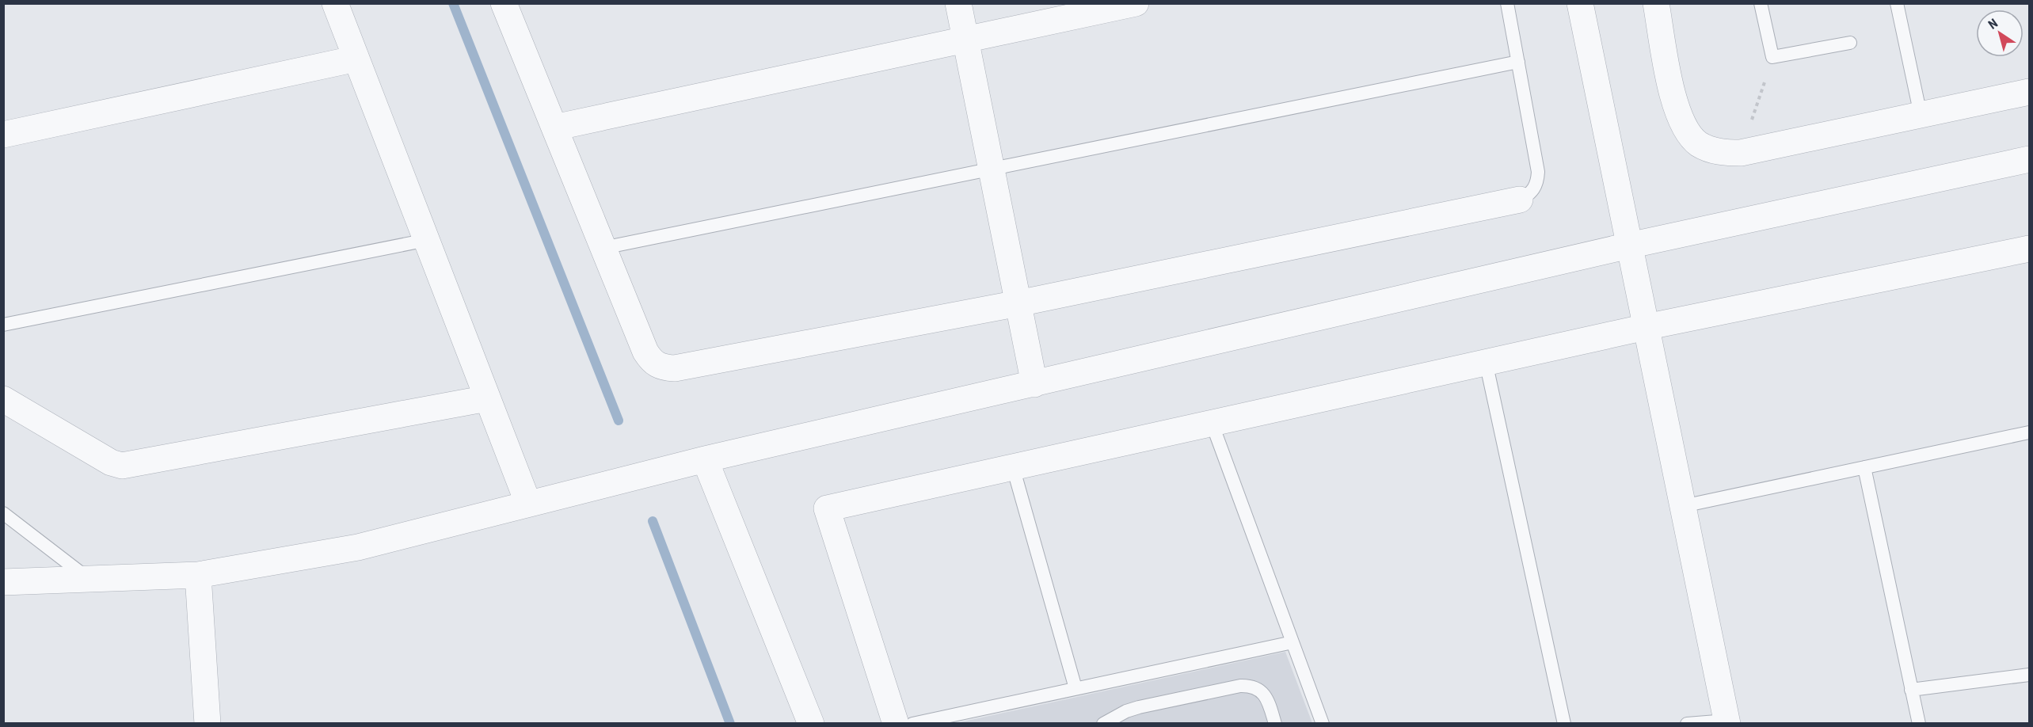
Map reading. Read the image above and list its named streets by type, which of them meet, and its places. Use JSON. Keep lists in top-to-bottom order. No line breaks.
{"north":"top left"}
